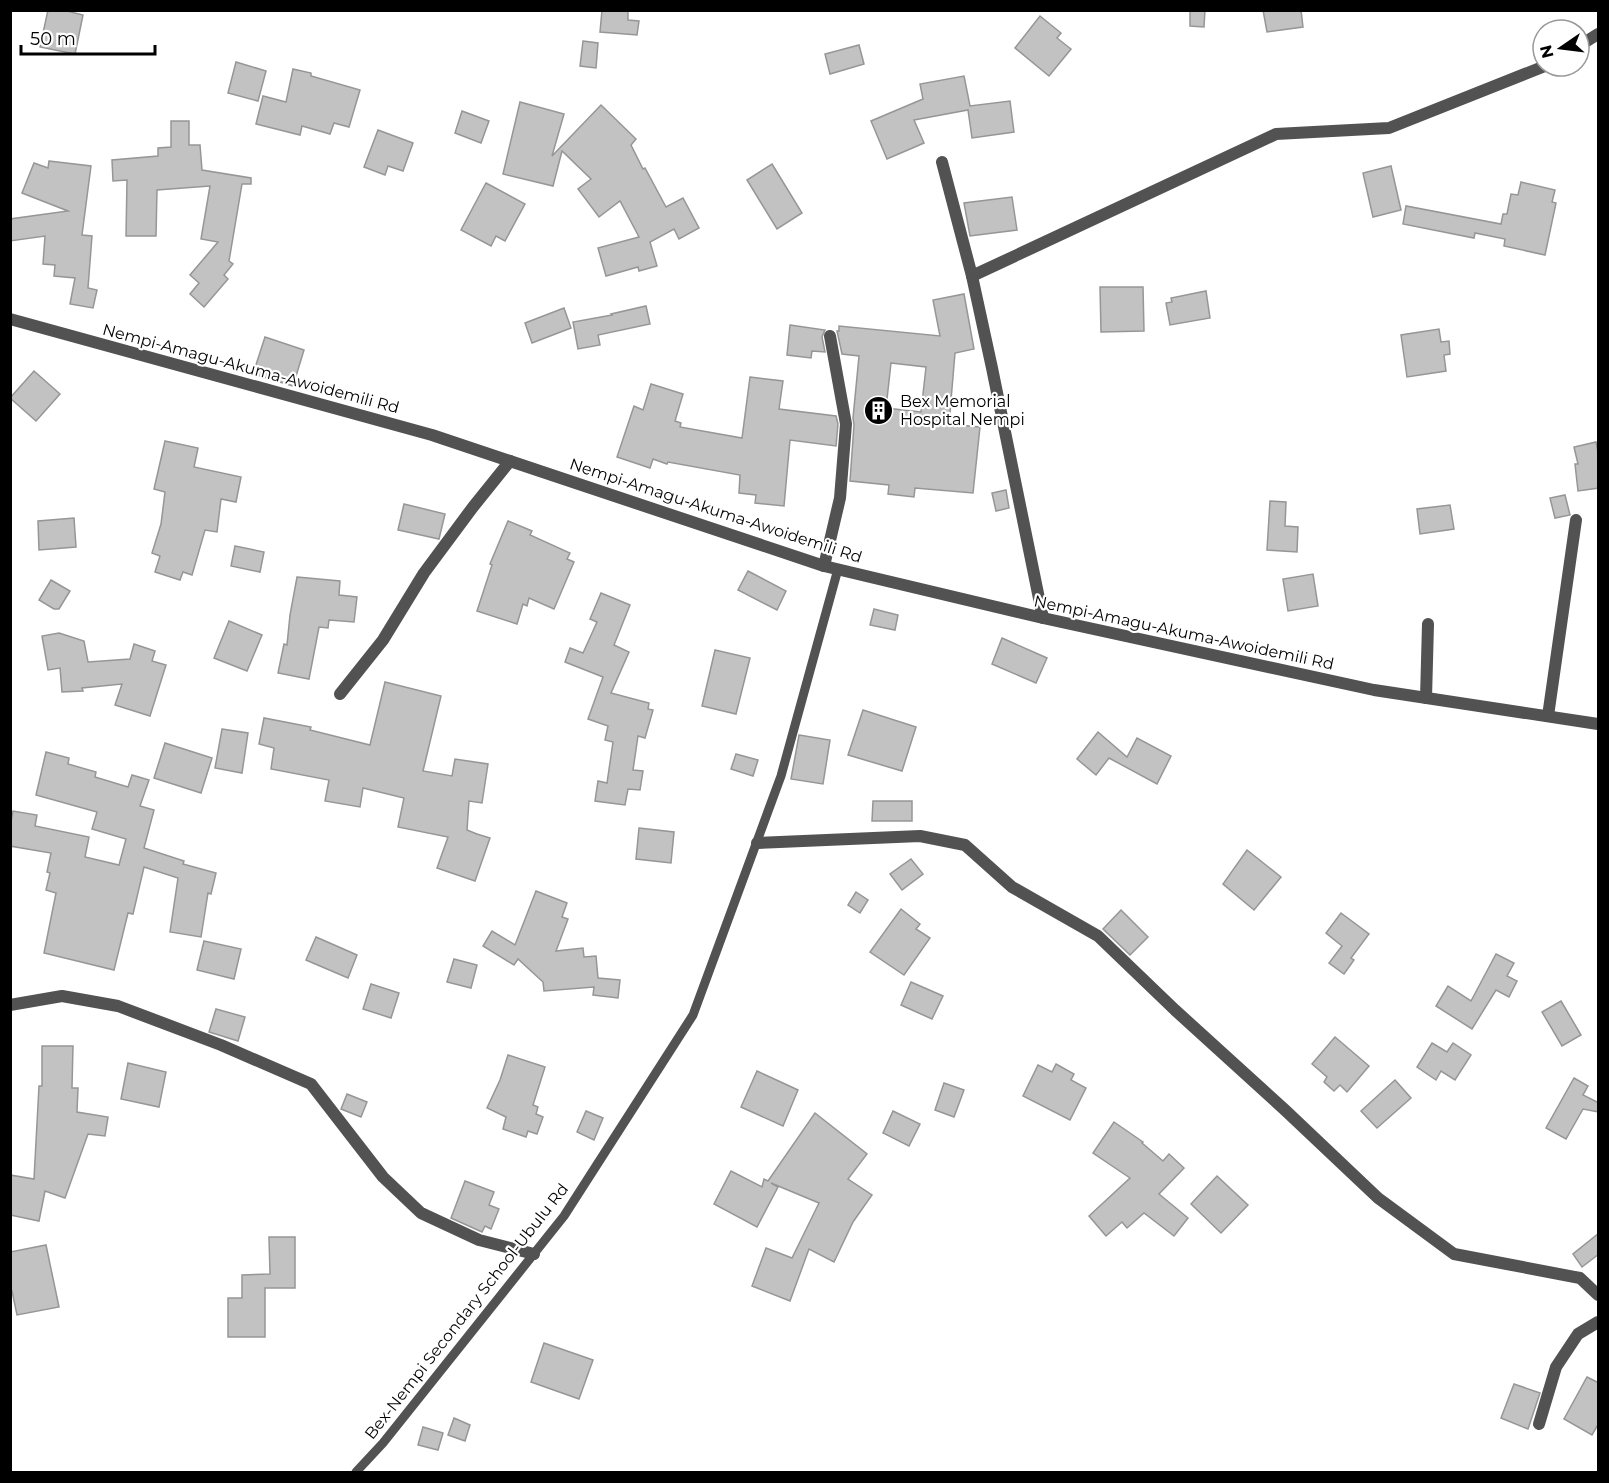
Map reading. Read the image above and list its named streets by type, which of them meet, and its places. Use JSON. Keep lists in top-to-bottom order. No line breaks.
{"streets":{"street":["Nempi-Amagu-Akuma-Awoidemili Rd"],"lane":["Bex-Nempi Secondary School-Ubulu Rd"]},"crossings":[["Nempi-Amagu-Akuma-Awoidemili Rd","Bex-Nempi Secondary School-Ubulu Rd"]],"places":{"building":["Bex Memorial Hospital Nempi"]},"scale_bar":"50 m","north":"left"}
